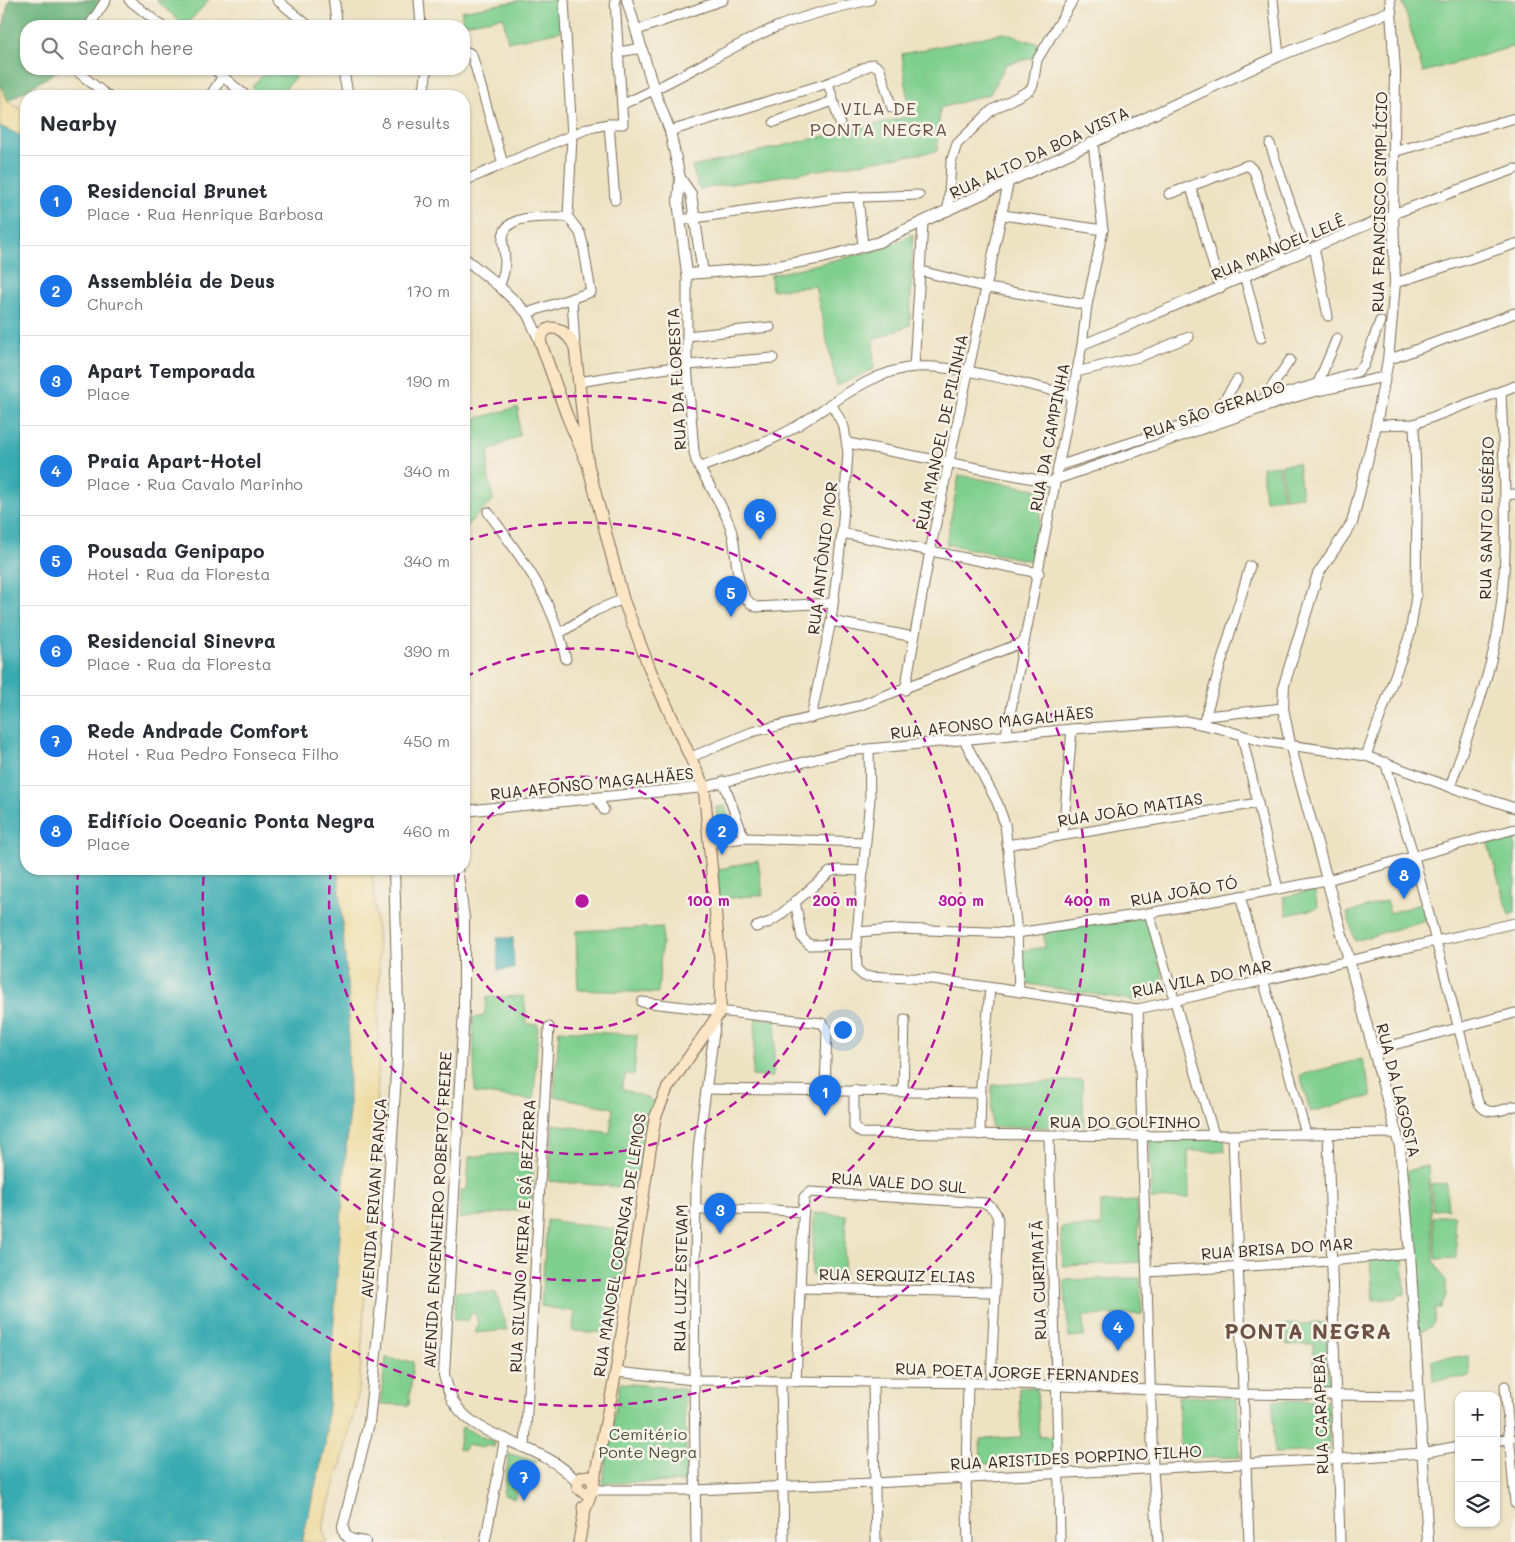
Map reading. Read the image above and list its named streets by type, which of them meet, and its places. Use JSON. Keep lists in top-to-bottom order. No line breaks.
{"streets":{"main road":["RUA MANOEL CORINGA DE LEMOS"],"street":["RUA ALTO DA BOA VISTA","RUA FRANCISCO SIMPLÍCIO","RUA MANOEL LELÊ","RUA DA FLORESTA","RUA SÃO GERALDO","RUA MANOEL DE PILINHA","RUA DA CAMPINHA","RUA SANTO EUSÉBIO","RUA ANTÔNIO MOR","RUA AFONSO MAGALHÃES","RUA JOÃO MATIAS","RUA JOÃO TÓ","RUA VILA DO MAR","RUA DA LAGOSTA","RUA DO GOLFINHO","RUA VALE DO SUL","AVENIDA ERIVAN FRANÇA","AVENIDA ENGENHEIRO ROBERTO FREIRE","RUA SILVINO MEIRA E SÁ BEZERRA","RUA BRISA DO MAR","RUA SERQUIZ ELIAS","RUA LUIZ ESTEVAM","RUA CURIMATÃ","RUA POETA JORGE FERNANDES","RUA CARAPEBA","RUA ARISTIDES PORPINO FILHO"]},"crossings":[["RUA ALTO DA BOA VISTA","RUA FRANCISCO SIMPLÍCIO"],["RUA ALTO DA BOA VISTA","RUA DA FLORESTA"],["RUA ALTO DA BOA VISTA","RUA MANOEL DE PILINHA"],["RUA ALTO DA BOA VISTA","RUA DA CAMPINHA"],["RUA FRANCISCO SIMPLÍCIO","RUA MANOEL LELÊ"],["RUA FRANCISCO SIMPLÍCIO","RUA SÃO GERALDO"],["RUA FRANCISCO SIMPLÍCIO","RUA AFONSO MAGALHÃES"],["RUA FRANCISCO SIMPLÍCIO","RUA DA LAGOSTA"],["RUA MANOEL LELÊ","RUA DA CAMPINHA"],["RUA DA FLORESTA","RUA ANTÔNIO MOR"],["RUA SÃO GERALDO","RUA DA CAMPINHA"],["RUA DA CAMPINHA","RUA AFONSO MAGALHÃES"],["RUA SANTO EUSÉBIO","RUA AFONSO MAGALHÃES"],["RUA AFONSO MAGALHÃES","RUA DA LAGOSTA"],["RUA JOÃO TÓ","RUA DA LAGOSTA"],["RUA VILA DO MAR","RUA DA LAGOSTA"],["RUA DA LAGOSTA","RUA DO GOLFINHO"],["RUA DA LAGOSTA","RUA BRISA DO MAR"],["RUA DA LAGOSTA","RUA POETA JORGE FERNANDES"],["RUA DA LAGOSTA","RUA ARISTIDES PORPINO FILHO"],["RUA DO GOLFINHO","RUA CURIMATÃ"],["RUA DO GOLFINHO","RUA CARAPEBA"],["RUA VALE DO SUL","RUA SERQUIZ ELIAS"],["AVENIDA ENGENHEIRO ROBERTO FREIRE","RUA SILVINO MEIRA E SÁ BEZERRA"],["AVENIDA ENGENHEIRO ROBERTO FREIRE","RUA MANOEL CORINGA DE LEMOS"],["AVENIDA ENGENHEIRO ROBERTO FREIRE","RUA ARISTIDES PORPINO FILHO"],["RUA MANOEL CORINGA DE LEMOS","RUA LUIZ ESTEVAM"],["RUA MANOEL CORINGA DE LEMOS","RUA POETA JORGE FERNANDES"],["RUA MANOEL CORINGA DE LEMOS","RUA ARISTIDES PORPINO FILHO"],["RUA BRISA DO MAR","RUA CARAPEBA"],["RUA LUIZ ESTEVAM","RUA POETA JORGE FERNANDES"],["RUA LUIZ ESTEVAM","RUA ARISTIDES PORPINO FILHO"],["RUA CURIMATÃ","RUA POETA JORGE FERNANDES"],["RUA CURIMATÃ","RUA ARISTIDES PORPINO FILHO"],["RUA POETA JORGE FERNANDES","RUA CARAPEBA"],["RUA CARAPEBA","RUA ARISTIDES PORPINO FILHO"]],"districts":["VILA DE PONTA NEGRA","PONTA NEGRA"],"parks":["Cemitério Ponte Negra"],"page":{"search":"Search here","heading":["Nearby","8 results"],"list":[{"mark":"1","name":"Residencial Brunet","note":"Place · Rua Henrique Barbosa","value":"70 m"},{"mark":"2","name":"Assembléia de Deus","note":"Church","value":"170 m"},{"mark":"3","name":"Apart Temporada","note":"Place","value":"190 m"},{"mark":"4","name":"Praia Apart-Hotel","note":"Place · Rua Cavalo Marinho","value":"340 m"},{"mark":"5","name":"Pousada Genipapo","note":"Hotel · Rua da Floresta","value":"340 m"},{"mark":"6","name":"Residencial Sinevra","note":"Place · Rua da Floresta","value":"390 m"},{"mark":"7","name":"Rede Andrade Comfort","note":"Hotel · Rua Pedro Fonseca Filho","value":"450 m"},{"mark":"8","name":"Edifício Oceanic Ponta Negra","note":"Place","value":"460 m"}],"pins":["6","5","2","8","1","3","4","7"],"map_buttons":["+","−"]},"rings":["100 m","200 m","300 m","400 m"]}
